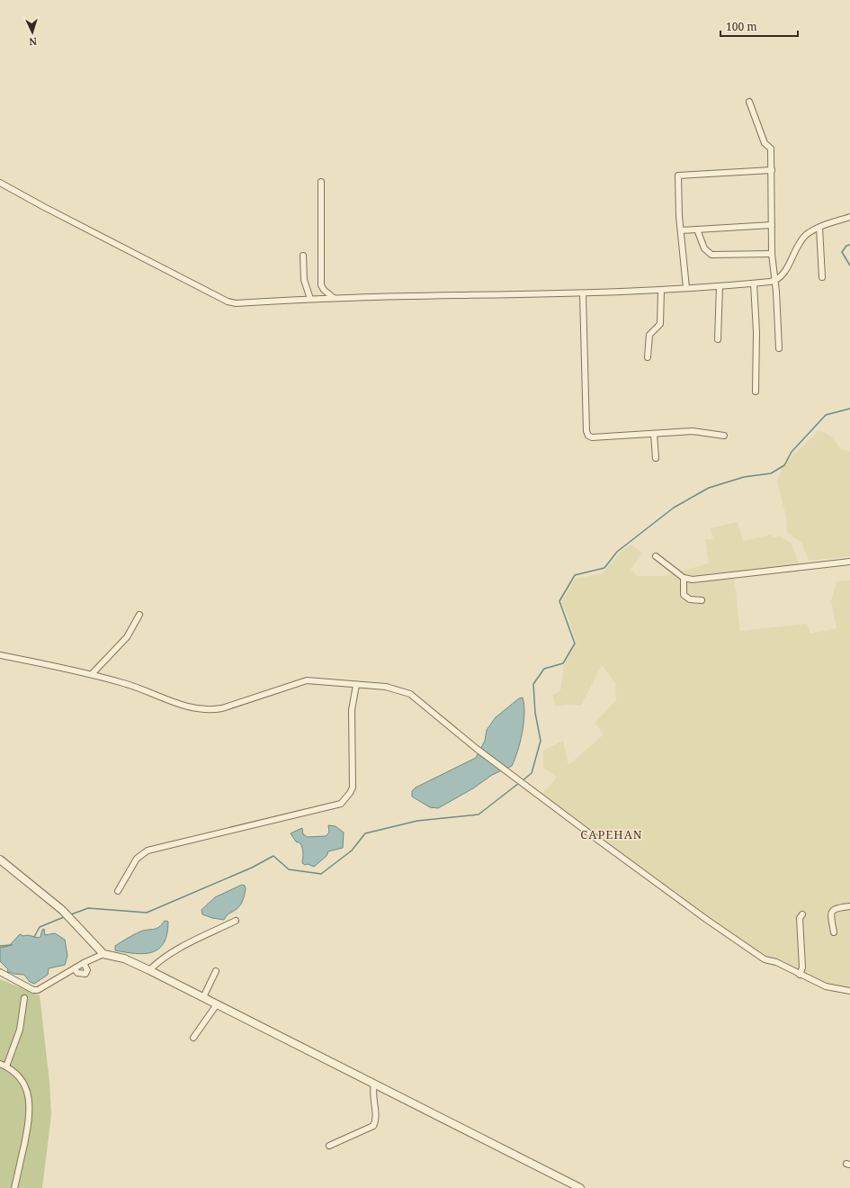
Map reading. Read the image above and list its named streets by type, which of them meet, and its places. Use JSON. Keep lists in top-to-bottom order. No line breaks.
{"districts":["CAPEHAN"],"scale_bar":"100 m","north":"bottom"}
